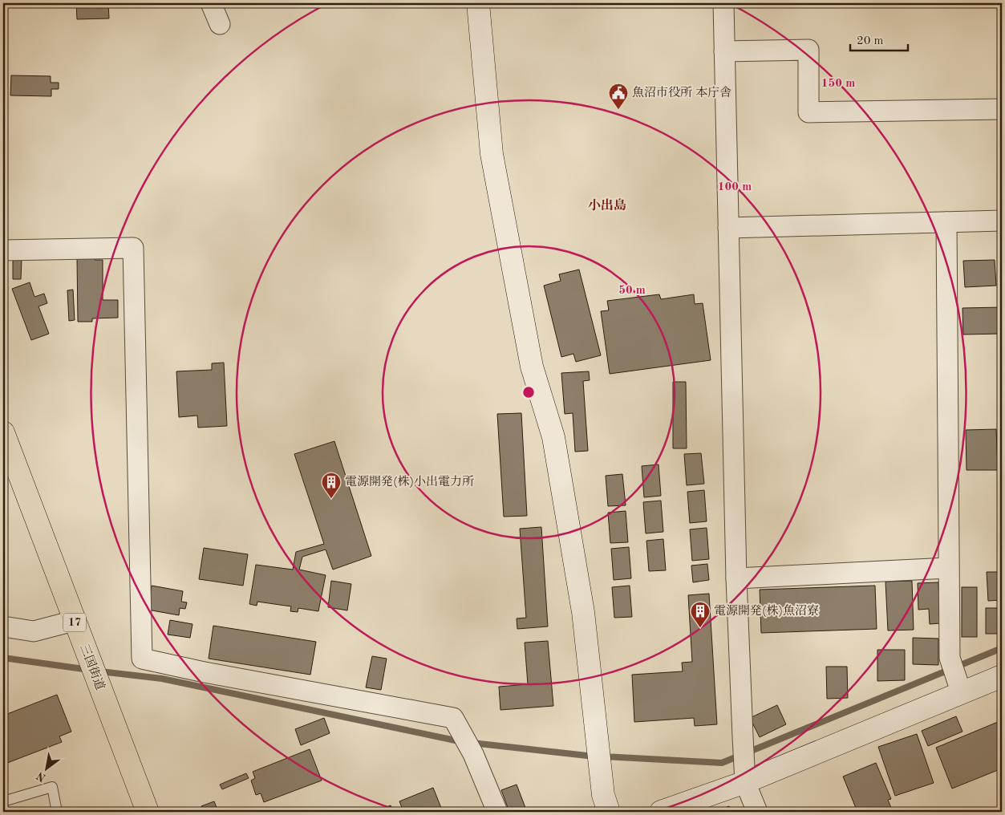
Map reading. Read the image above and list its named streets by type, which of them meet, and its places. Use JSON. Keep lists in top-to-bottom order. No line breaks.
{"streets":{"highway":["17","三国街道"]},"districts":["小出島"],"places":{"public building":["魚沼市役所 本庁舎"],"building":["電源開発(株)小出電力所","電源開発(株)魚沼寮"]},"scale_bar":"20 m","north":"bottom left","rings":["150 m","100 m","50 m"]}
